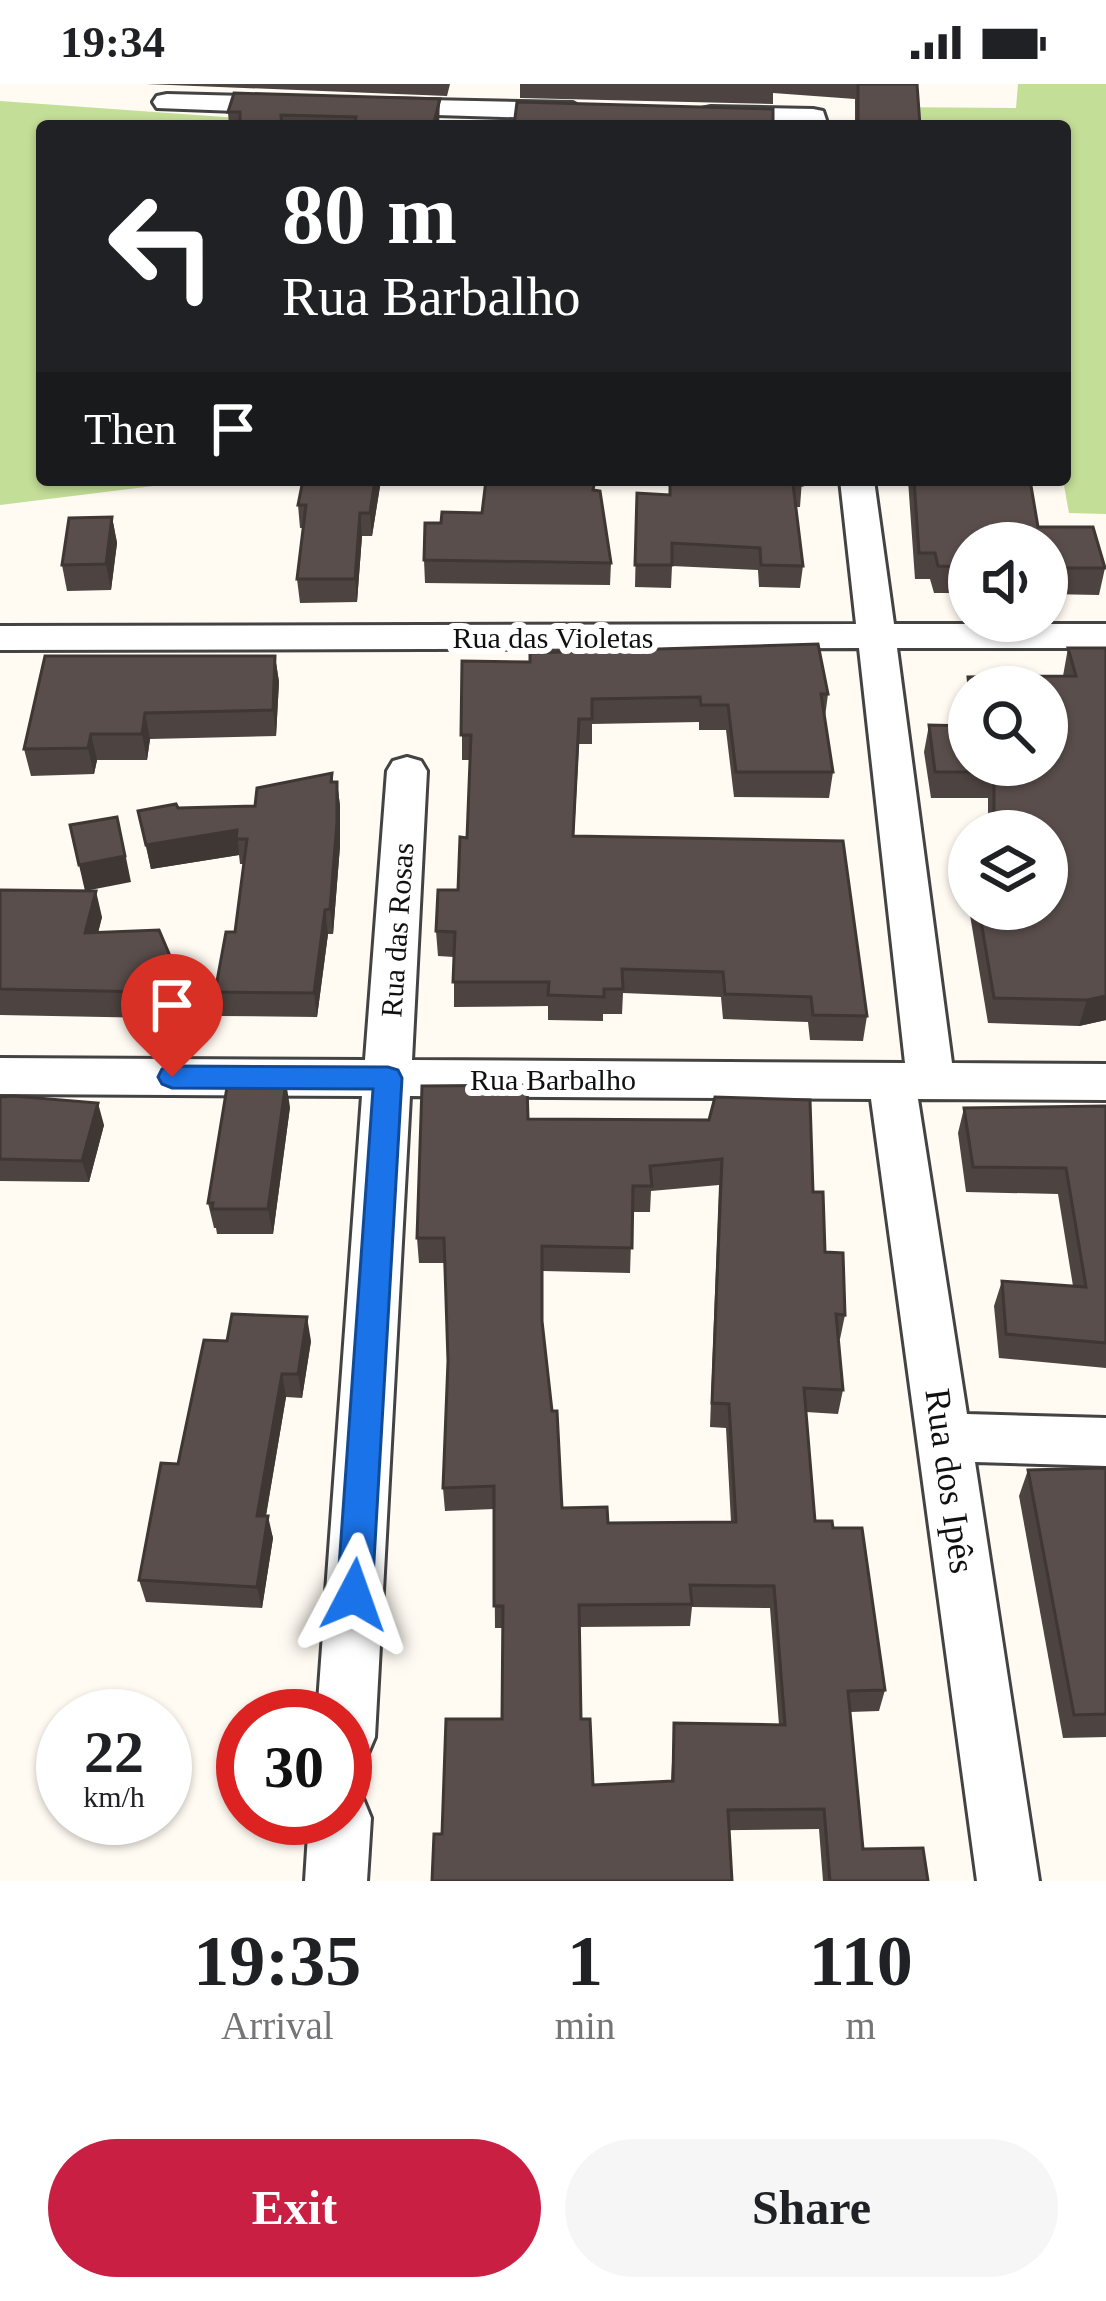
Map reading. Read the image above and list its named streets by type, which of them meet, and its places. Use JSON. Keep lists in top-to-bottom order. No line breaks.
{"streets":{"street":["Rua das Violetas","Rua das Rosas","Rua Barbalho","Rua dos Ipês"]},"crossings":[["Rua das Violetas","Rua dos Ipês"],["Rua das Rosas","Rua Barbalho"],["Rua Barbalho","Rua dos Ipês"]],"page":{"status":"19:34","turn":["80 m","Rua Barbalho"],"then":"Then","speed":"22 km/h","limit":"30","eta":["19:35","Arrival","1","min","110","m"],"buttons":["Exit","Share"]}}
